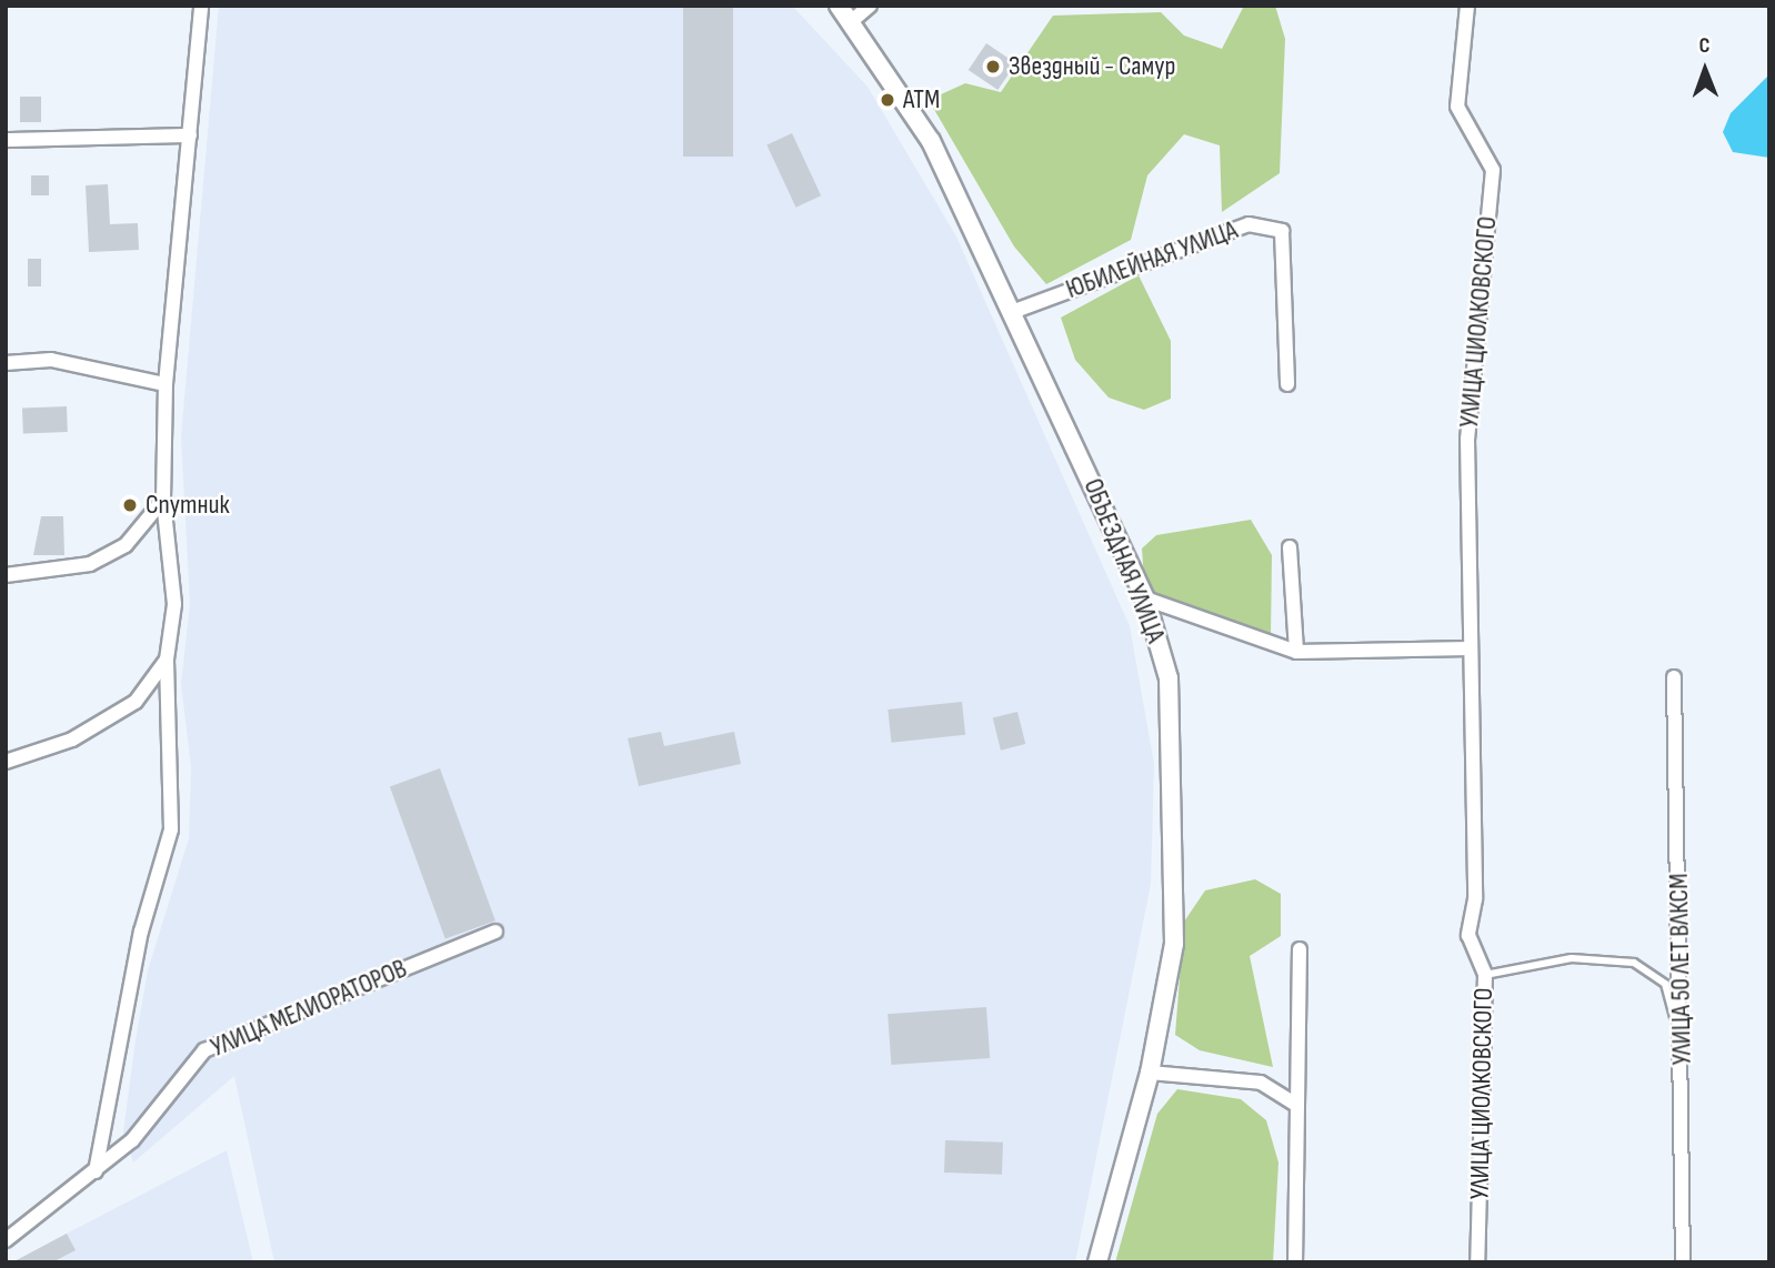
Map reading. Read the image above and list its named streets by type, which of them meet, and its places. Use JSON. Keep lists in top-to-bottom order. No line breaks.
{"streets":{"main road":["ОБЪЕЗДНАЯ УЛИЦА"],"street":["ЮБИЛЕЙНАЯ УЛИЦА","УЛИЦА ЦИОЛКОВСКОГО","УЛИЦА 50 ЛЕТ ВЛКСМ","УЛИЦА МЕЛИОРАТОРОВ"]},"crossings":[["ЮБИЛЕЙНАЯ УЛИЦА","ОБЪЕЗДНАЯ УЛИЦА"]],"places":["Звездный - Самур","АТМ","Спутник"],"north":"top"}
